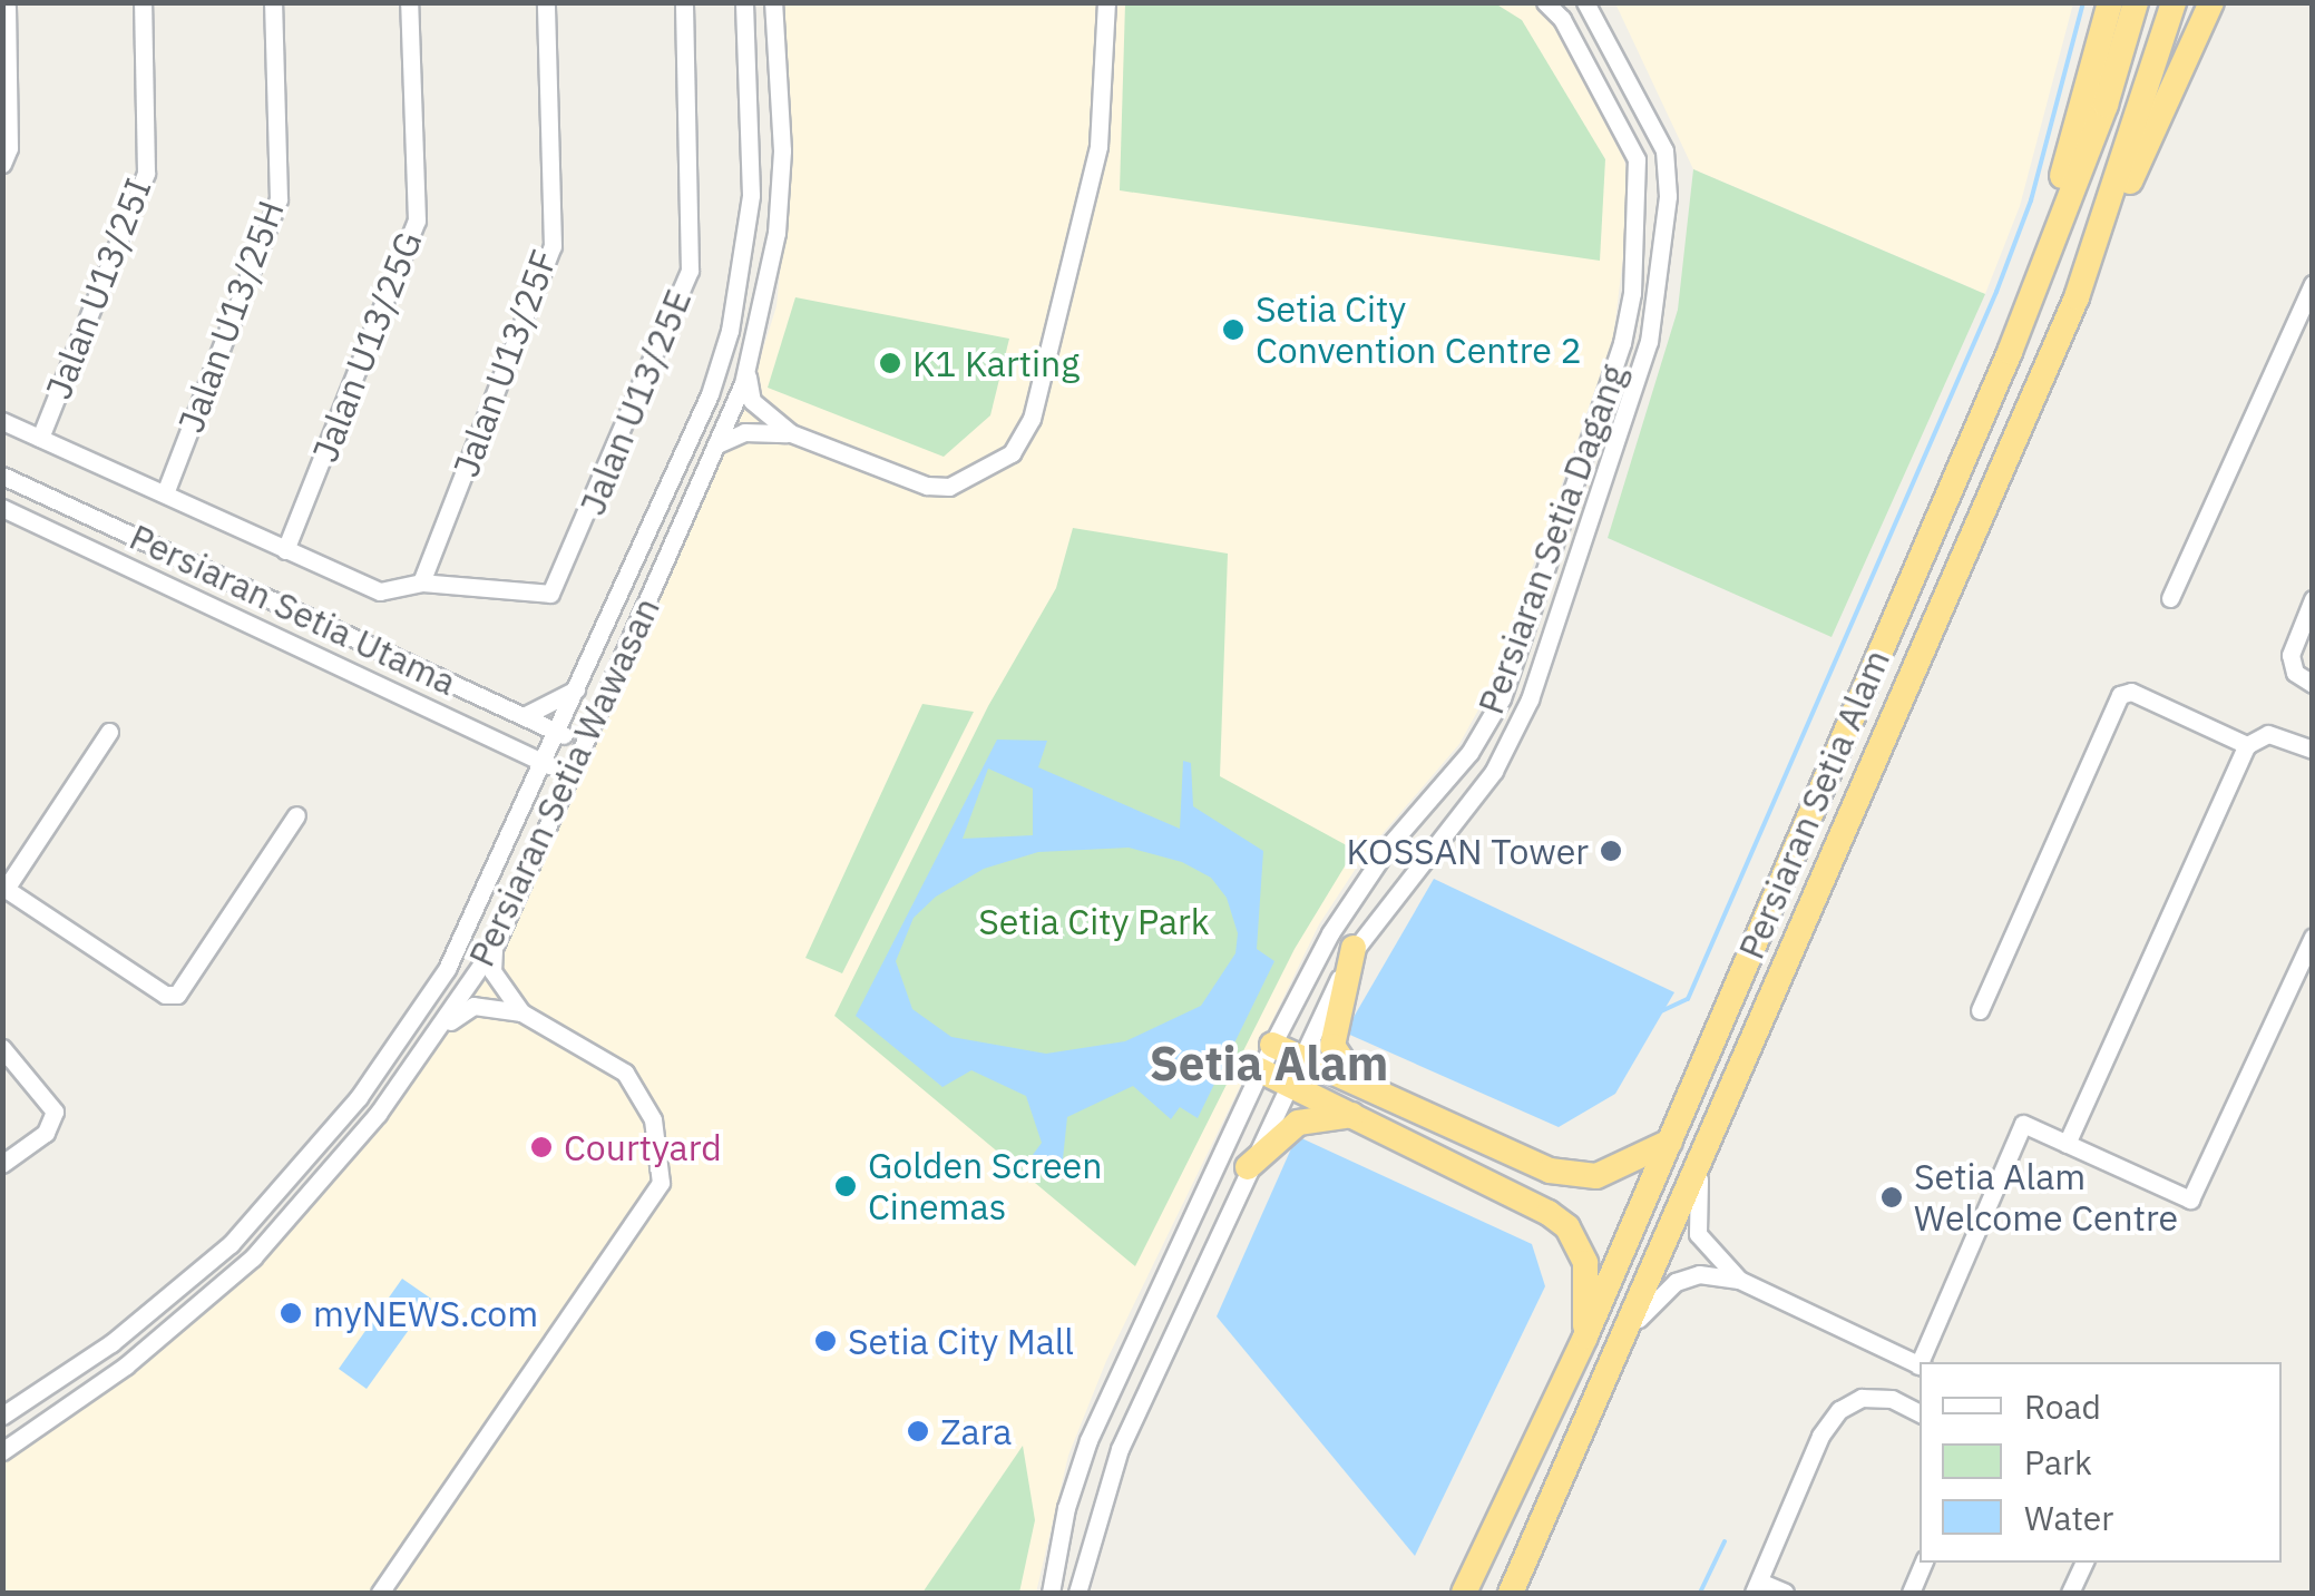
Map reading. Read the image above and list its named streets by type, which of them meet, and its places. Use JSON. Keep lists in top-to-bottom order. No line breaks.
{"streets":{"highway":["Persiaran Setia Alam"],"street":["Jalan U13/25I","Jalan U13/25H","Jalan U13/25G","Jalan U13/25F","Jalan U13/25E","Persiaran Setia Dagang","Persiaran Setia Utama","Persiaran Setia Wawasan"]},"crossings":[["Jalan U13/25F","Jalan U13/25E"],["Persiaran Setia Utama","Persiaran Setia Wawasan"]],"districts":["Setia Alam"],"parks":["Setia City Park"],"places":["Setia City Convention Centre 2","K1 Karting","KOSSAN Tower","Courtyard","Golden Screen Cinemas","Setia Alam Welcome Centre","myNEWS.com","Setia City Mall","Zara"],"legend":["Road","Park","Water"]}
